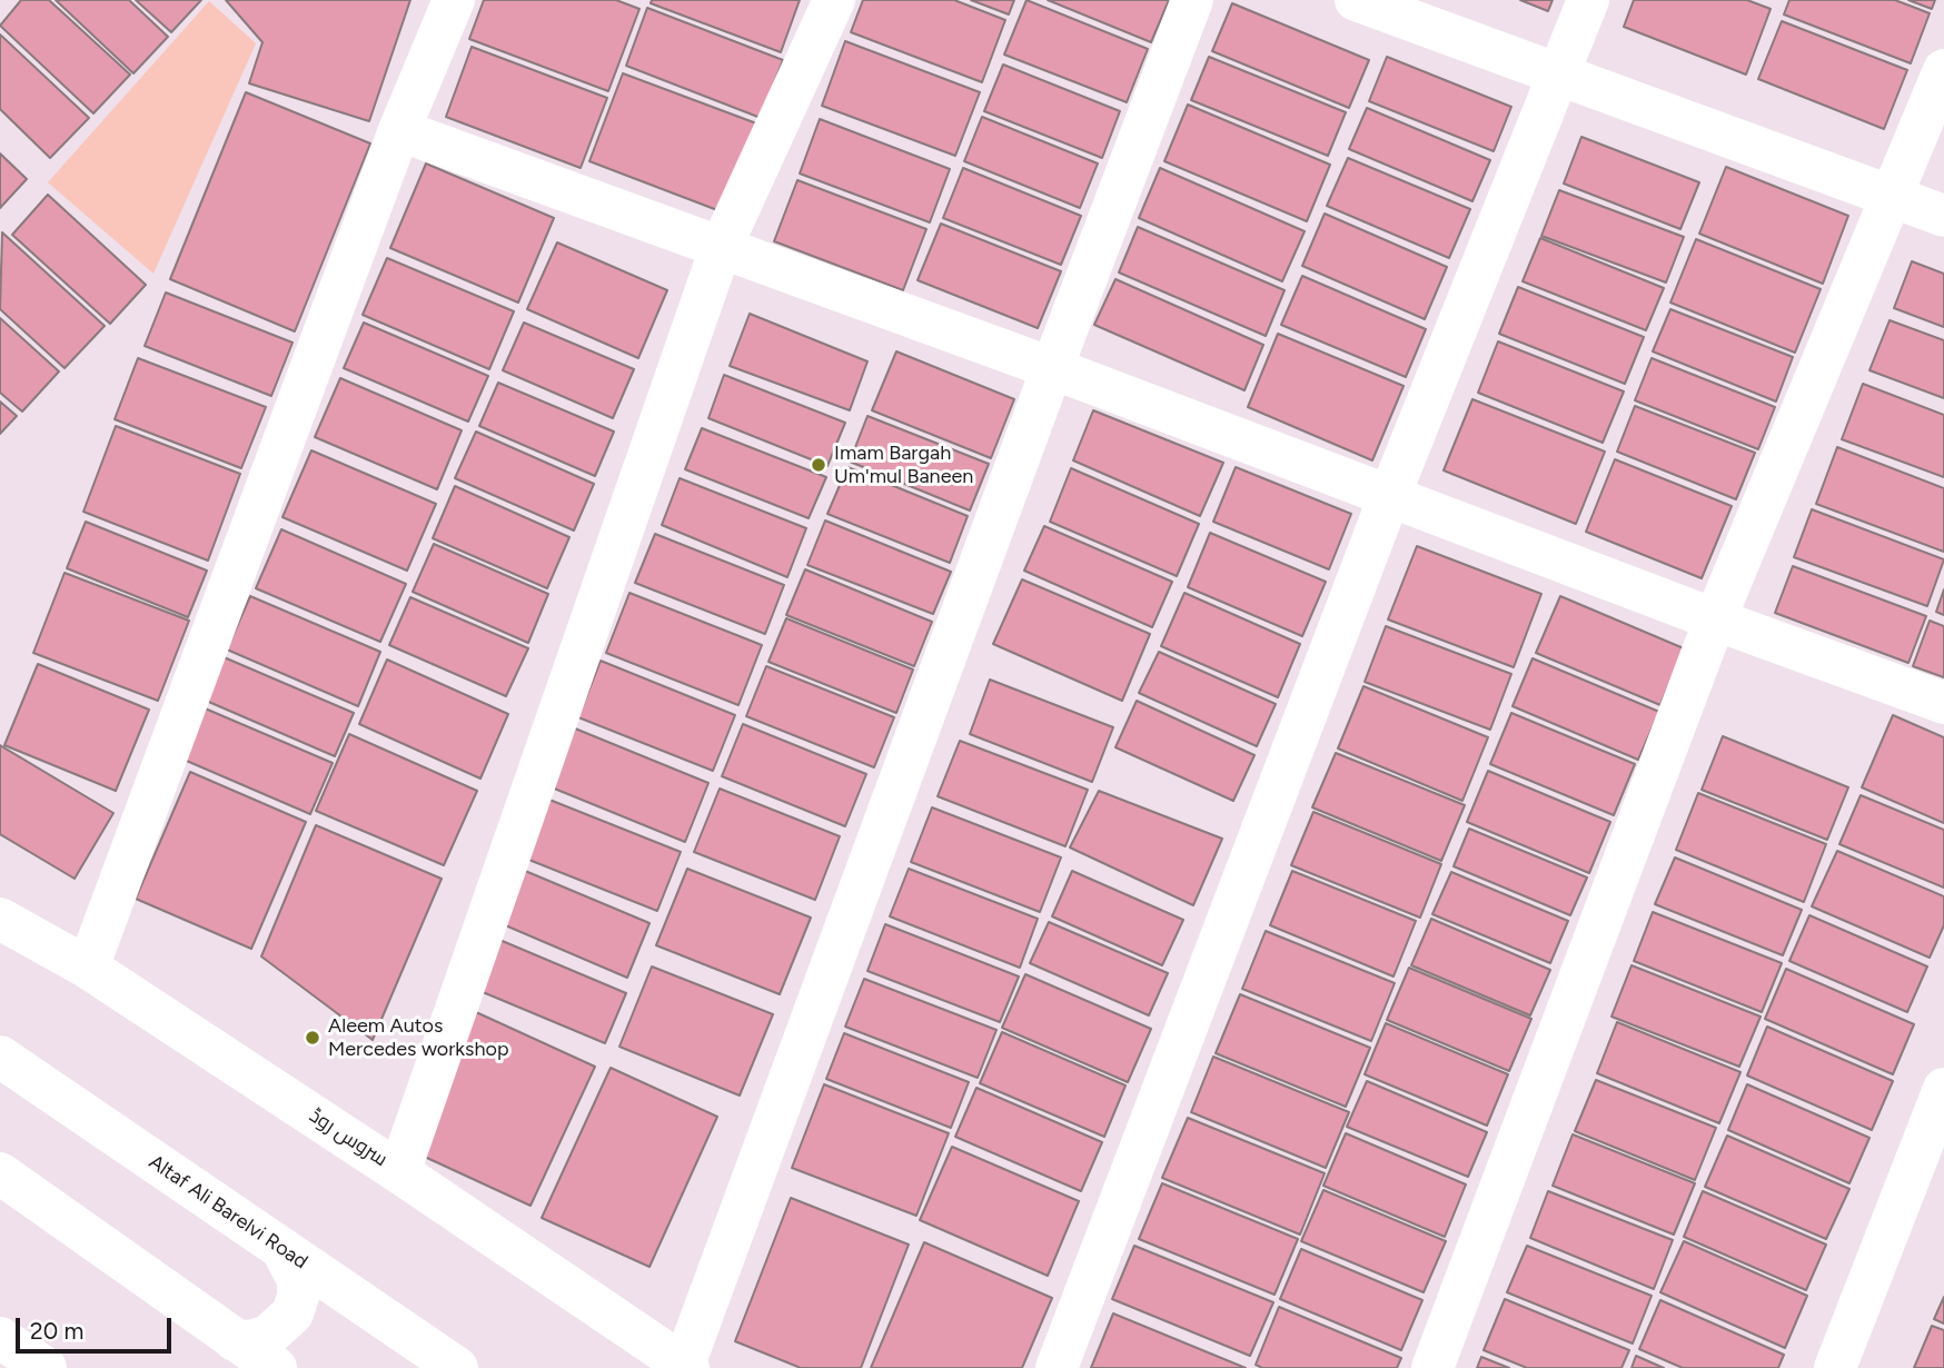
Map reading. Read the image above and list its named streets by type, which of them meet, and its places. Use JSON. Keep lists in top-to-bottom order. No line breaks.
{"streets":{"street":["سروس روڈ","Altaf Ali Barelvi Road"]},"places":["Imam Bargah Um'mul Baneen","Aleem Autos Mercedes workshop"],"scale_bar":"20 m"}
